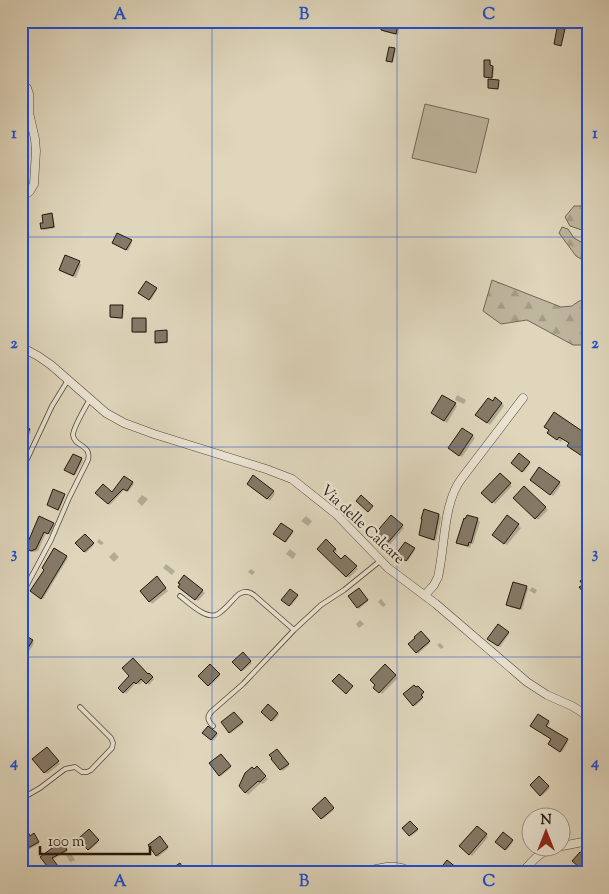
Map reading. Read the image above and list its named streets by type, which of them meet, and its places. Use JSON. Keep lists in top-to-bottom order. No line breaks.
{"streets":{"street":["Via delle Calcare"]},"scale_bar":"100 m","north":"top","grid":{"columns":["A","B","C"],"rows":["1","2","3","4"]}}
